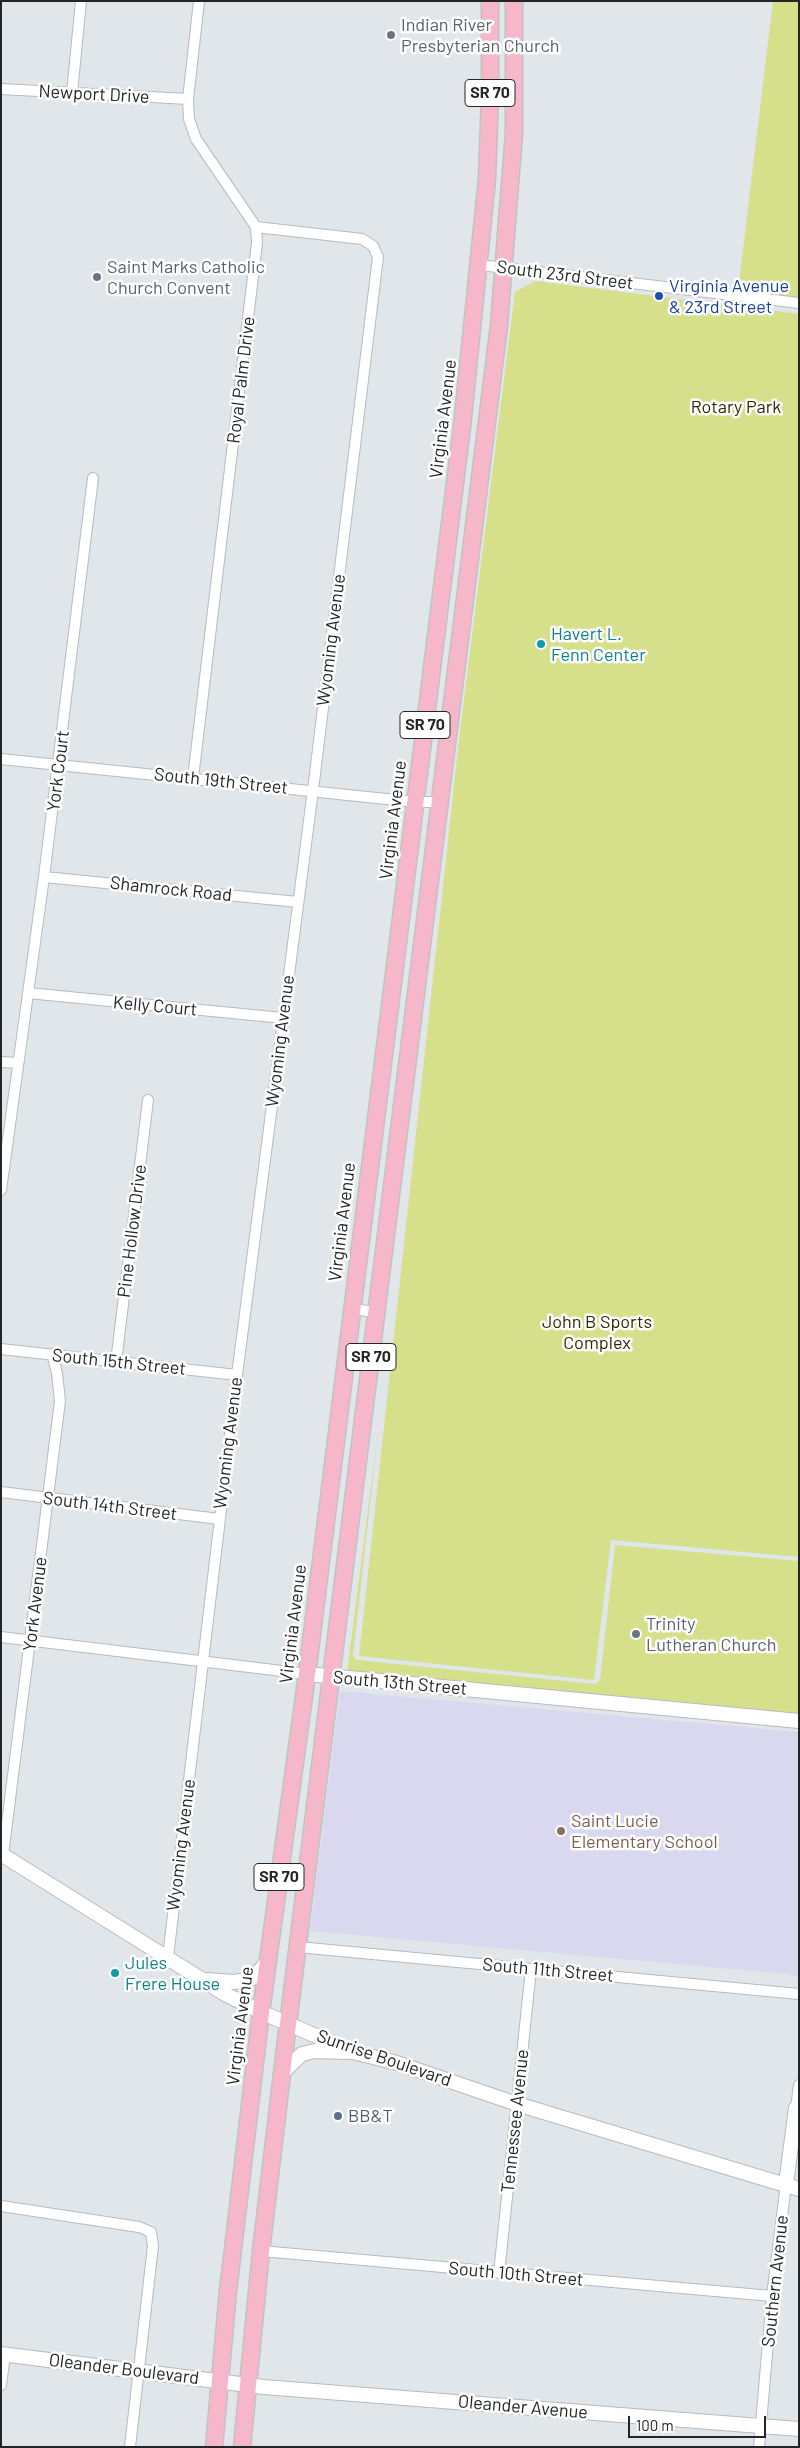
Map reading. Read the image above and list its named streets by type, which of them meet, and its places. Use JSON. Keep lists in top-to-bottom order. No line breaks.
{"streets":{"main road":["SR 70","Virginia Avenue"],"street":["Newport Drive","South 23rd Street","Royal Palm Drive","Wyoming Avenue","York Court","South 19th Street","Shamrock Road","Kelly Court","Pine Hollow Drive","South 15th Street","South 14th Street","York Avenue","South 13th Street","South 11th Street","Sunrise Boulevard","Tennessee Avenue","South 10th Street","Southern Avenue","Oleander Boulevard","Oleander Avenue"]},"crossings":[["SR 70","South 23rd Street"],["SR 70","South 19th Street"],["SR 70","South 13th Street"],["SR 70","South 11th Street"],["SR 70","Sunrise Boulevard"],["SR 70","South 10th Street"],["SR 70","Oleander Boulevard"],["SR 70","Oleander Avenue"],["South 23rd Street","Virginia Avenue"],["Royal Palm Drive","Wyoming Avenue"],["Royal Palm Drive","South 19th Street"],["Virginia Avenue","South 19th Street"],["Virginia Avenue","South 13th Street"],["Virginia Avenue","Sunrise Boulevard"],["Virginia Avenue","Oleander Boulevard"],["Wyoming Avenue","South 19th Street"],["Wyoming Avenue","Shamrock Road"],["Wyoming Avenue","Kelly Court"],["Wyoming Avenue","South 15th Street"],["Wyoming Avenue","South 14th Street"],["Wyoming Avenue","South 13th Street"],["Wyoming Avenue","Sunrise Boulevard"],["York Court","South 19th Street"],["York Court","Shamrock Road"],["York Court","Kelly Court"],["Pine Hollow Drive","South 15th Street"],["South 15th Street","York Avenue"],["South 14th Street","York Avenue"],["York Avenue","South 13th Street"],["York Avenue","Sunrise Boulevard"],["South 11th Street","Tennessee Avenue"],["Sunrise Boulevard","Tennessee Avenue"],["Sunrise Boulevard","Southern Avenue"],["Tennessee Avenue","South 10th Street"],["South 10th Street","Southern Avenue"],["Southern Avenue","Oleander Avenue"],["Oleander Boulevard","Oleander Avenue"]],"parks":["Rotary Park","John B Sports Complex"],"places":["Indian River Presbyterian Church","Saint Marks Catholic Church Convent","Virginia Avenue & 23rd Street","Havert L. Fenn Center","Trinity Lutheran Church","Saint Lucie Elementary School","Jules Frere House","BB&T"],"scale_bar":"100 m"}
